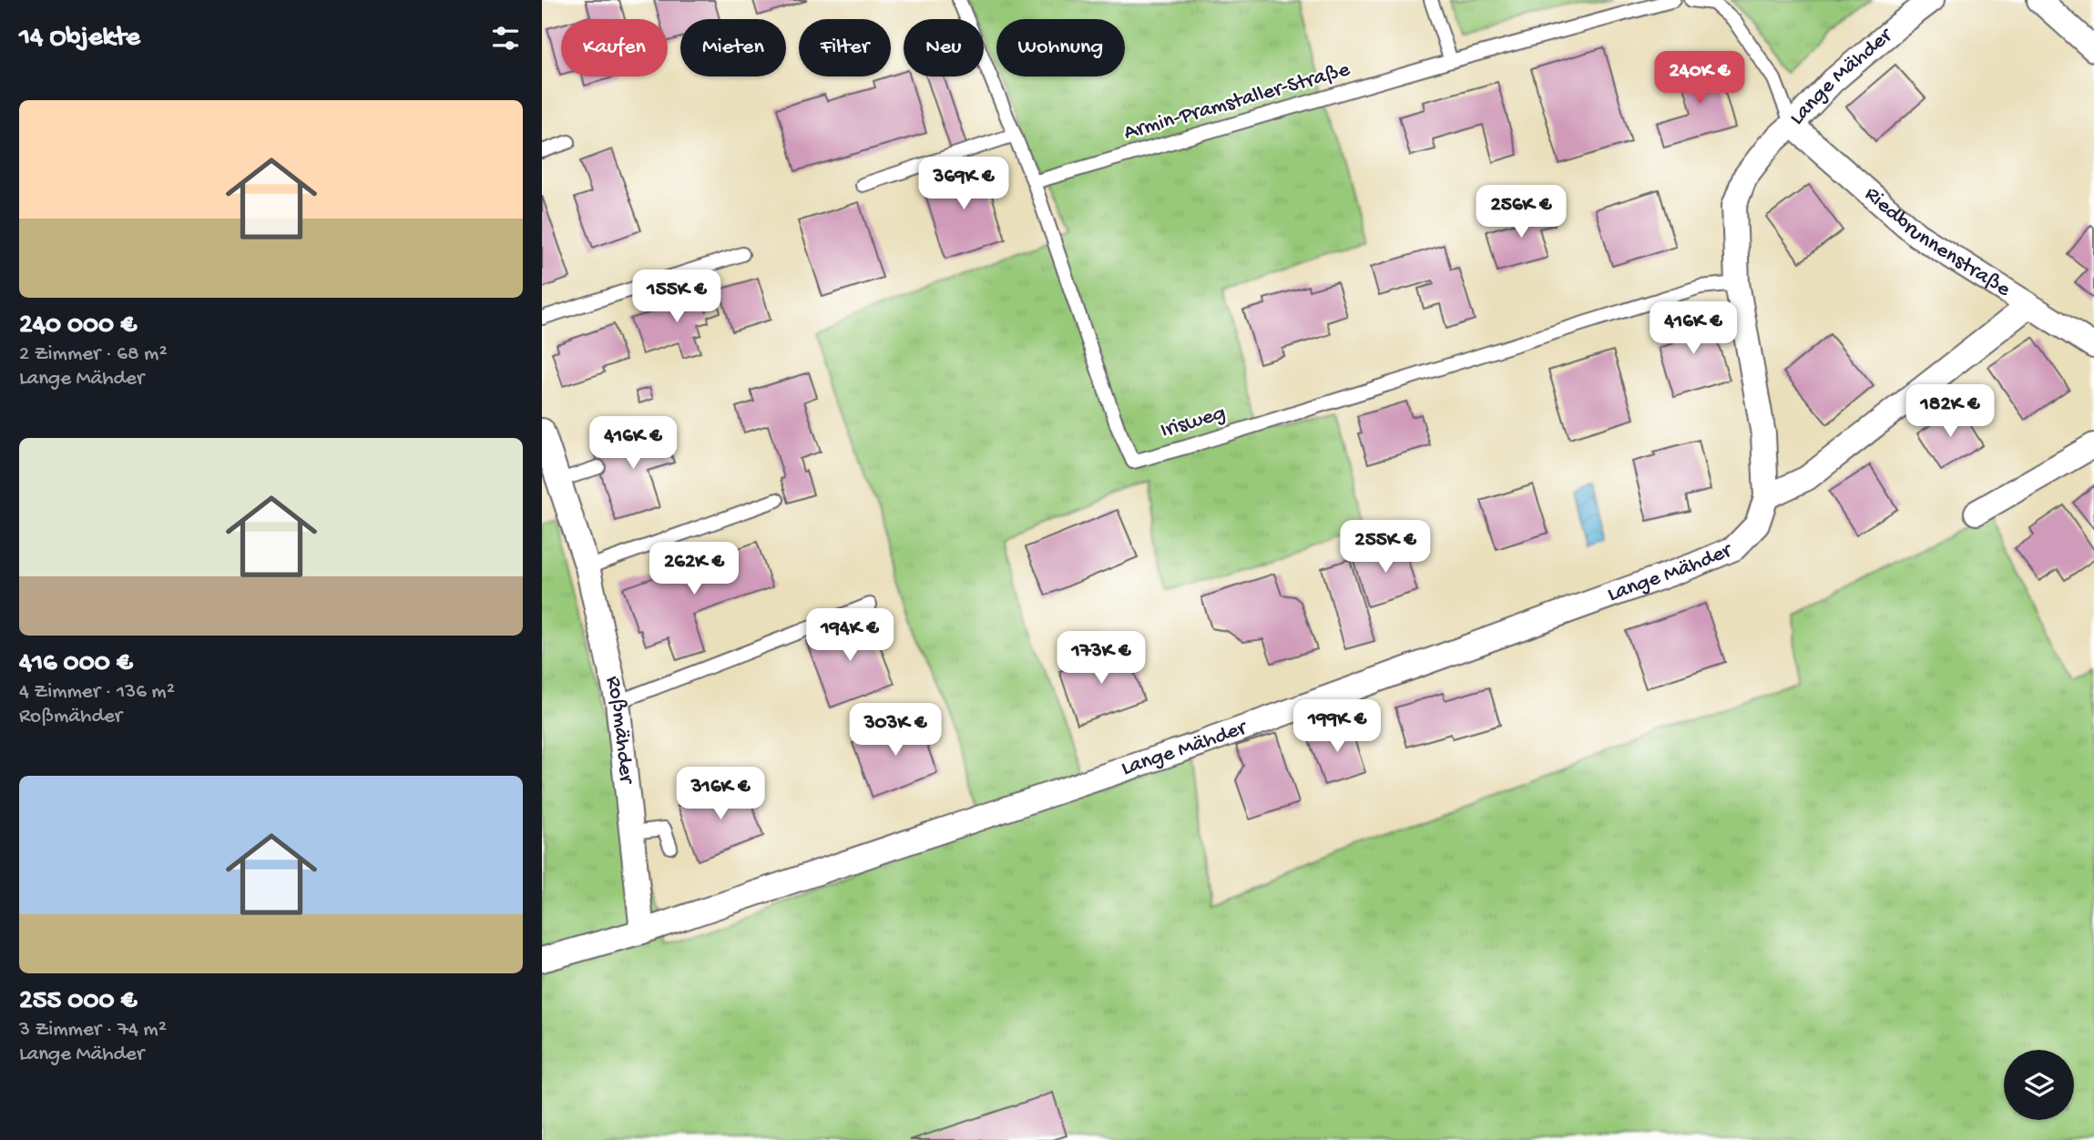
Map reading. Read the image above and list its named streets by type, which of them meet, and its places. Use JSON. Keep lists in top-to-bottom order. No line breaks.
{"streets":{"street":["Lange Mähder","Riedbrunnenstraße","Roßmähder"],"lane":["Armin-Pramstaller-Straße","Irisweg"]},"crossings":[["Lange Mähder","Riedbrunnenstraße"],["Lange Mähder","Irisweg"],["Lange Mähder","Roßmähder"],["Armin-Pramstaller-Straße","Irisweg"]],"page":{"heading":"14 Objekte","chip":["Kaufen","Mieten","Filter","Neu","Wohnung"],"price":["240K €","369K €","256K €","155K €","416K €","182K €","416K €","255K €","262K €","194K €","173K €","199K €","303K €","316K €"],"list":[{"name":"240 000 €","note":"2 Zimmer · 68 m² · Lange Mähder"},{"name":"416 000 €","note":"4 Zimmer · 136 m² · Roßmähder"},{"name":"255 000 €","note":"3 Zimmer · 74 m² · Lange Mähder"}]}}
